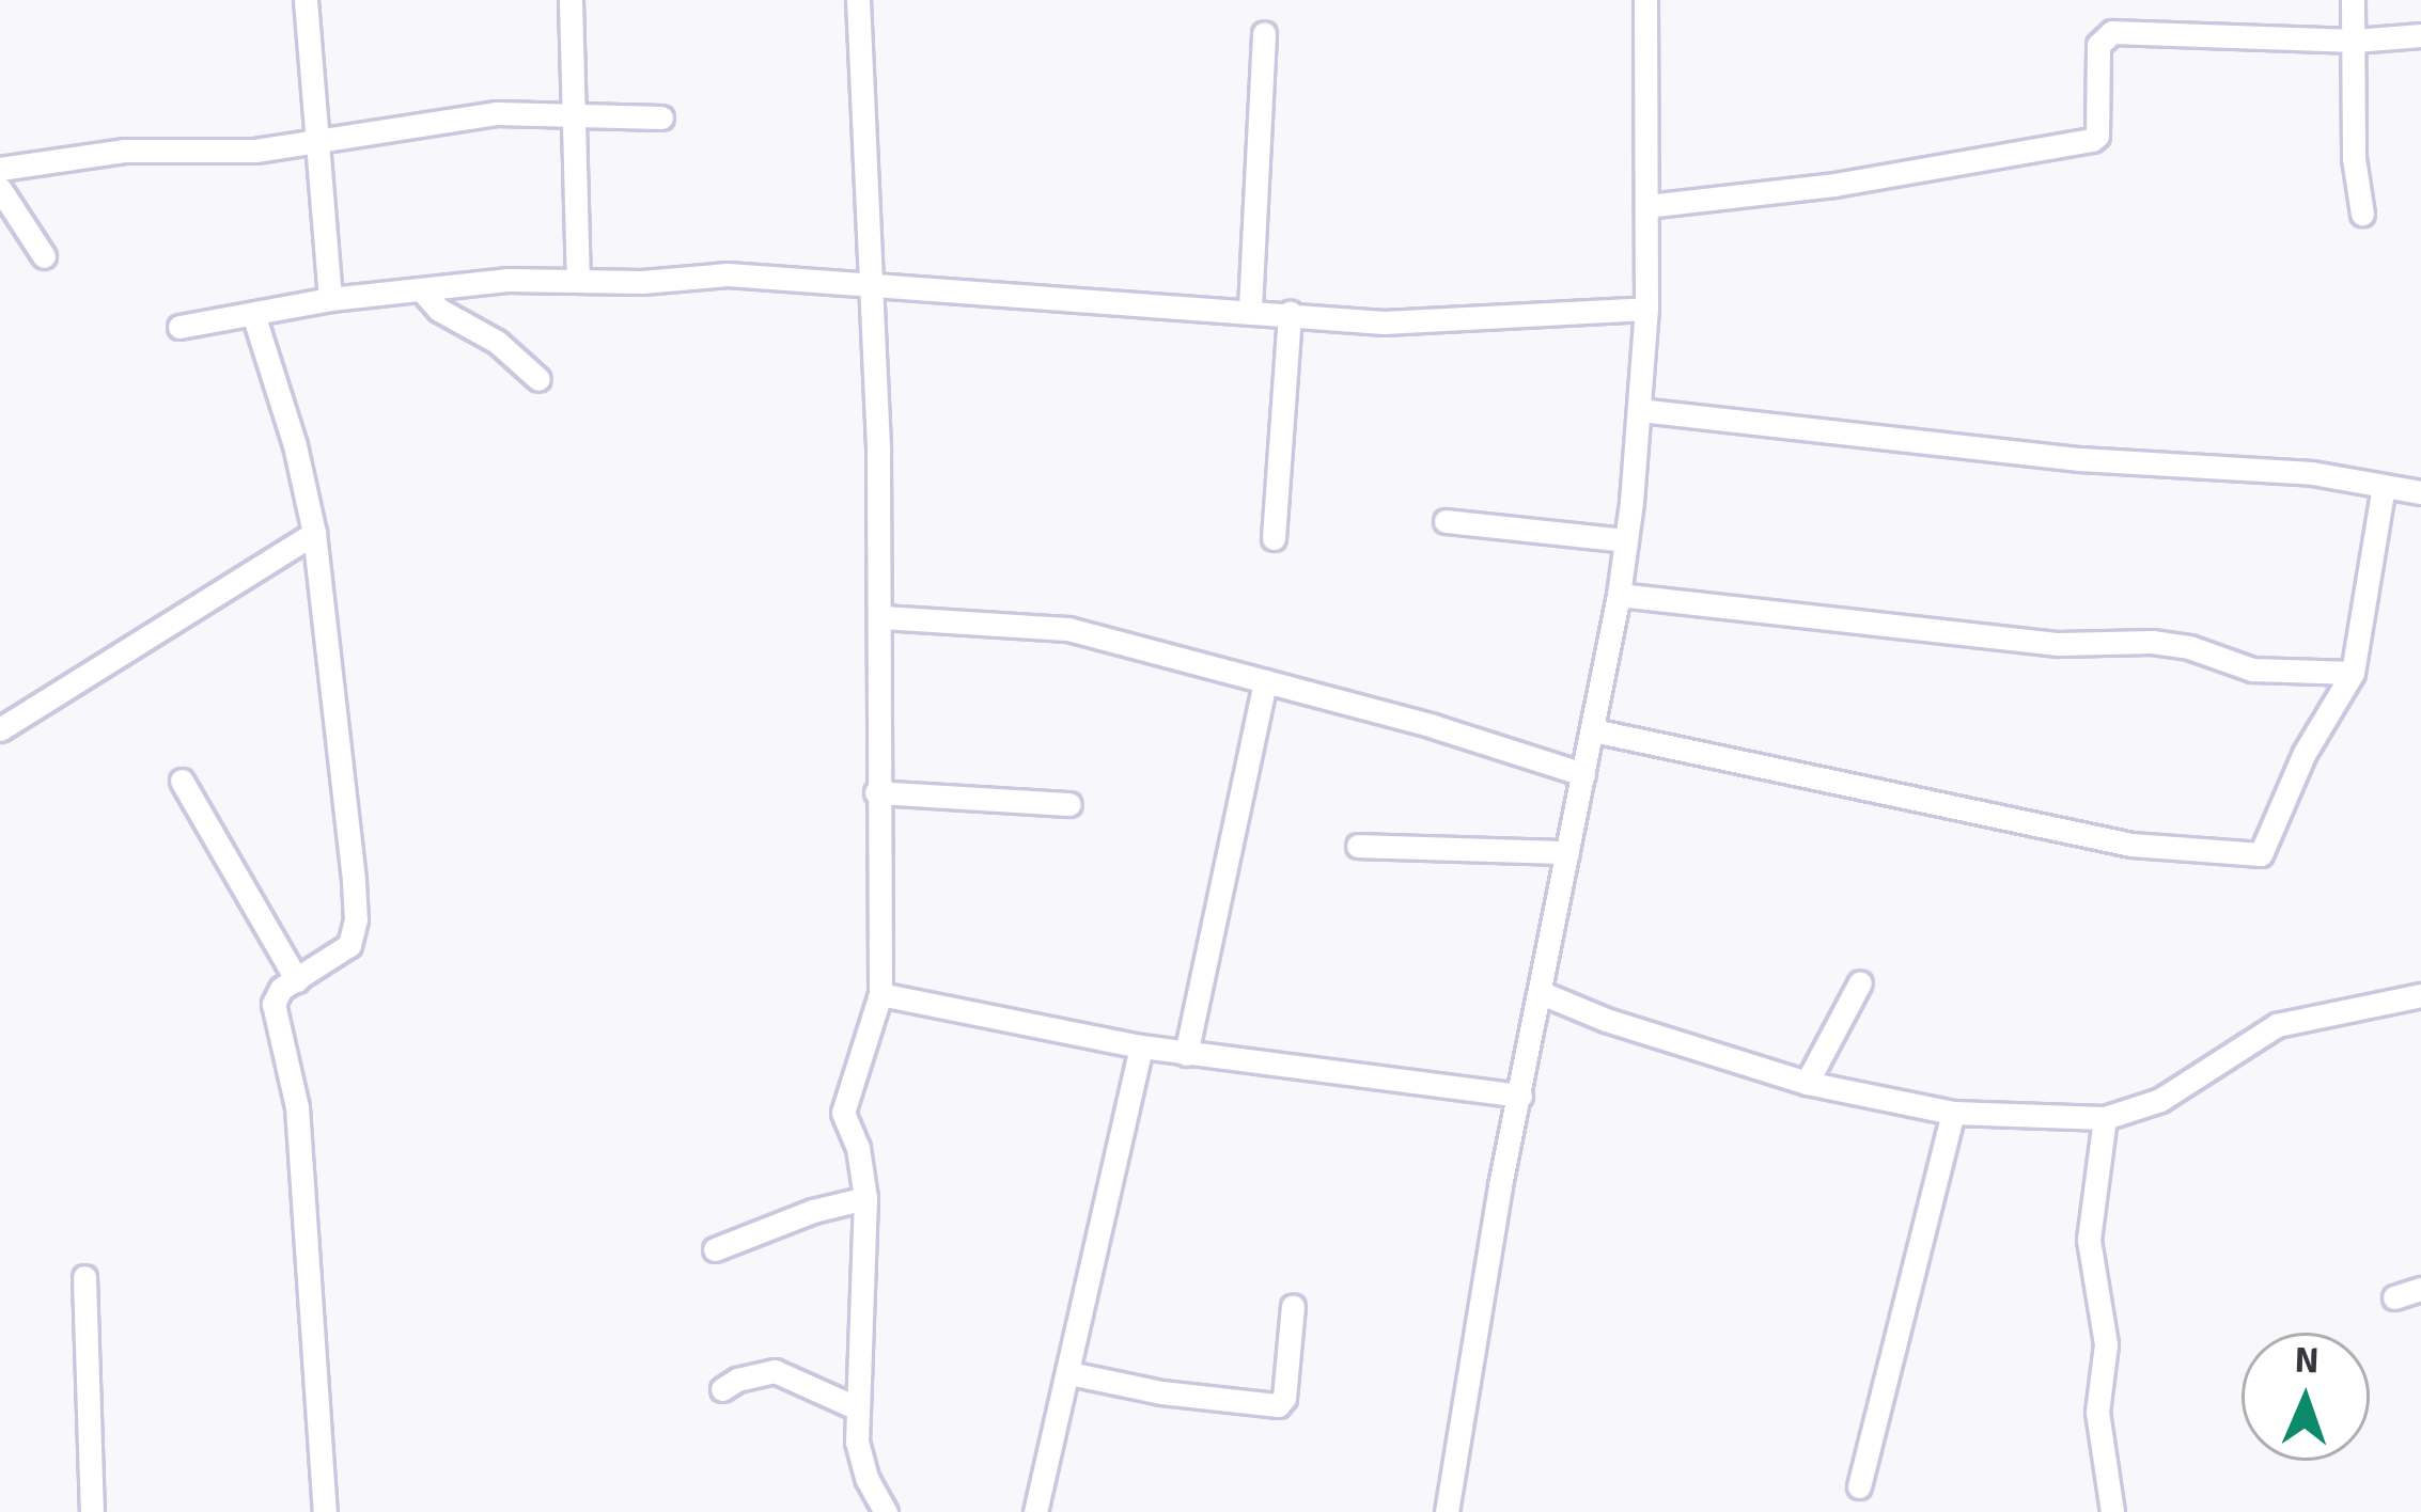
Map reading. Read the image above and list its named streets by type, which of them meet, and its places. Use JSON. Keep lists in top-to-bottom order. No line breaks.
{"north":"top"}
